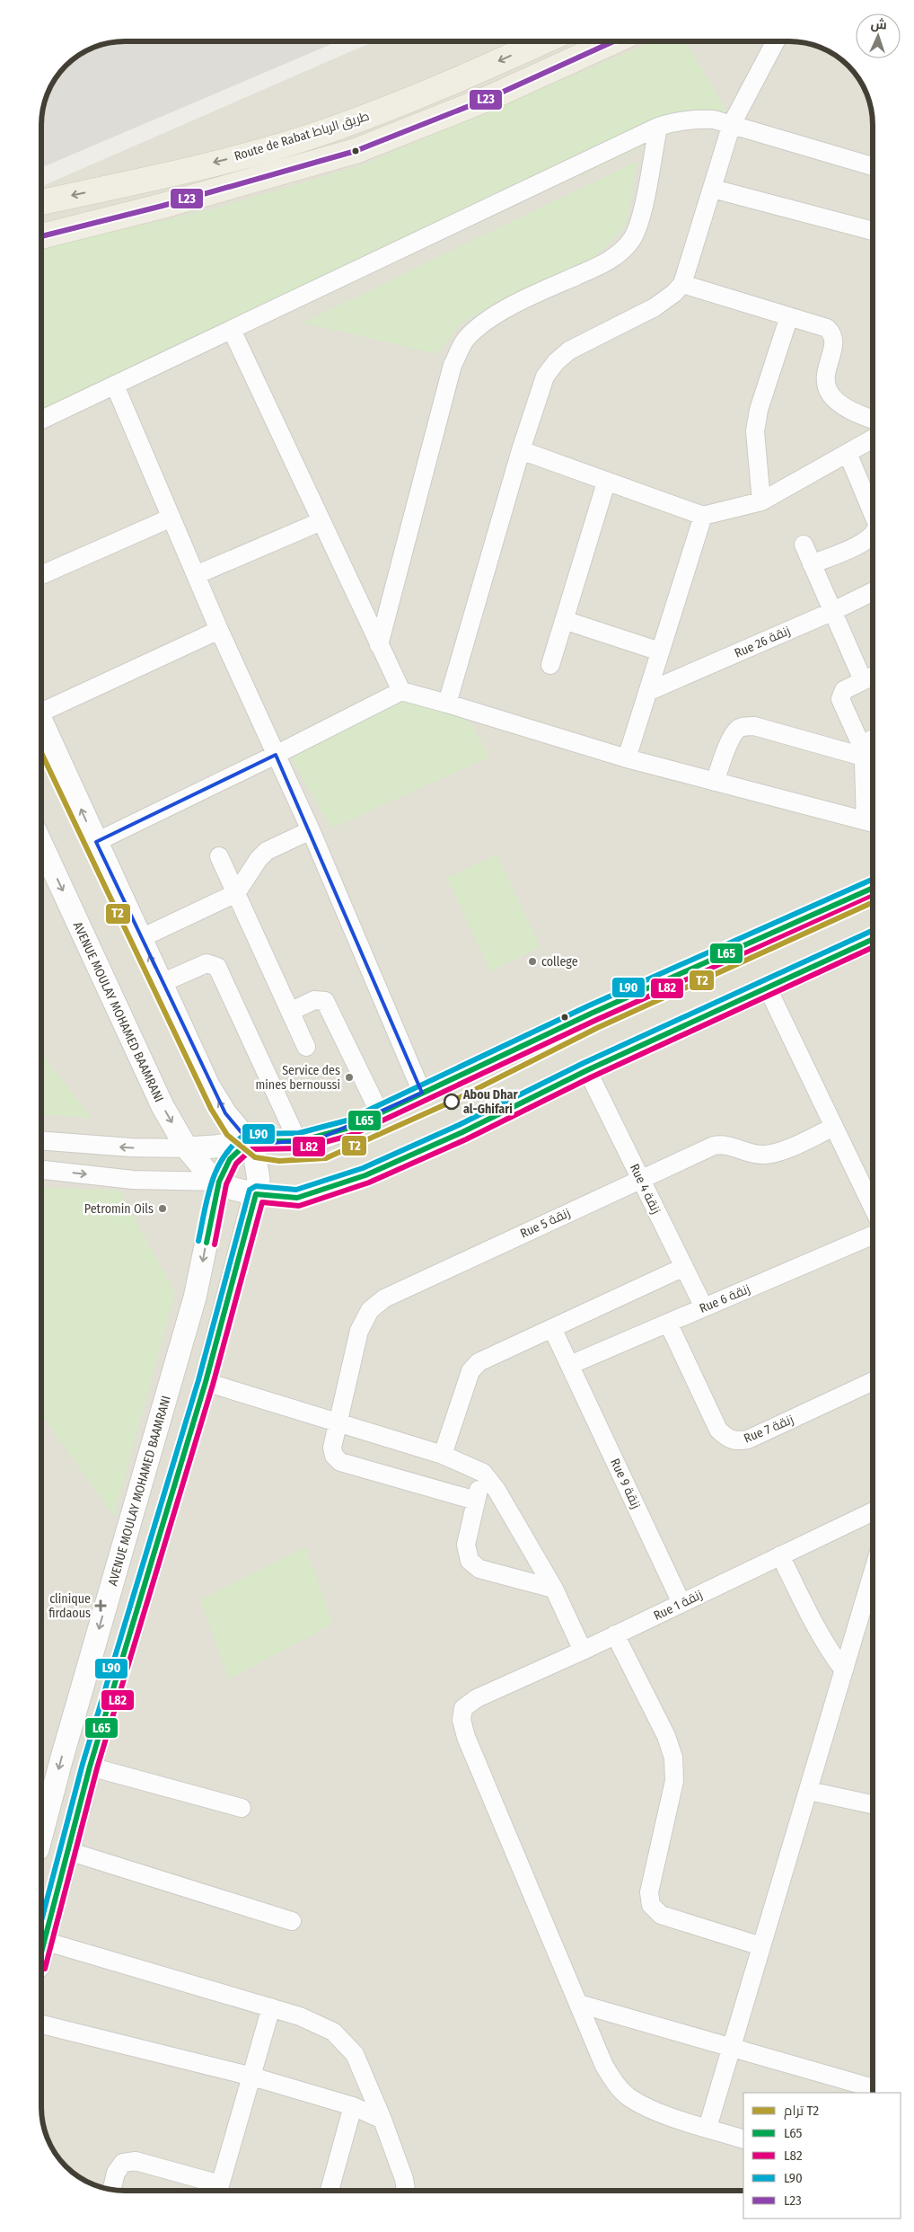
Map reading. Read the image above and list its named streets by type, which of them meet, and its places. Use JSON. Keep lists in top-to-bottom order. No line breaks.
{"streets":{"main road":["Route de Rabat طريق الرباط"],"street":["Rue 26 زنقة","AVENUE MOULAY MOHAMED BAAMRANI","Rue 4 زنقة","Rue 5 زنقة","Rue 6 زنقة","Rue 7 زنقة","Rue 9 زنقة","Rue 1 زنقة"]},"crossings":[["Rue 4 زنقة","Rue 5 زنقة"],["Rue 4 زنقة","Rue 6 زنقة"],["Rue 6 زنقة","Rue 7 زنقة"],["Rue 6 زنقة","Rue 9 زنقة"],["Rue 9 زنقة","Rue 1 زنقة"]],"places":{"other":["college","Service des mines bernoussi","Abou Dhar al-Ghifari","Petromin Oils"],"health":["clinique firdaous"]},"lines":["transit line L23","tram line T2","transit line L90","transit line L65","transit line L82"],"legend":["ترام T2","L65","L82","L90","L23"],"north":"top"}
